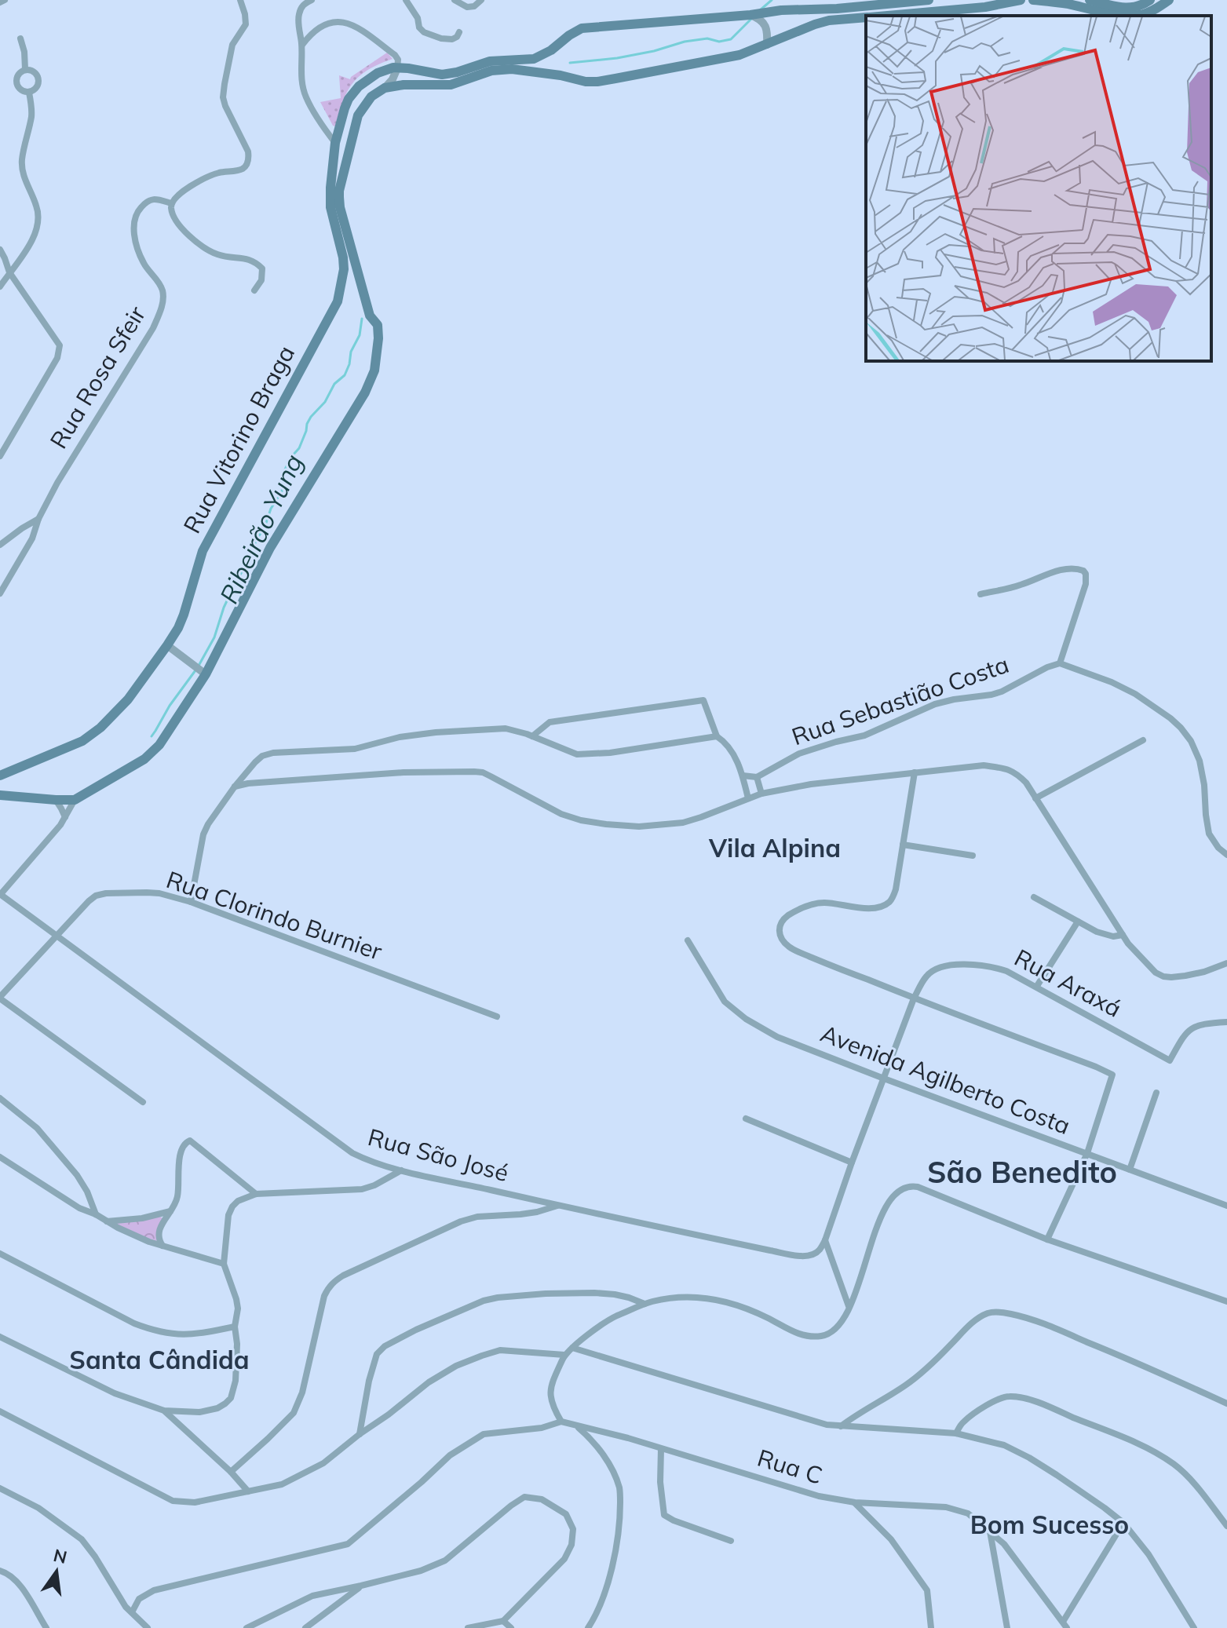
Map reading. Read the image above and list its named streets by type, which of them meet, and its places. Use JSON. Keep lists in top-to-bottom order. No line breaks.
{"streets":{"main road":["Rua Vitorino Braga"],"street":["Rua Rosa Sfeir","Rua Sebastião Costa","Rua Clorindo Burnier","Rua Araxá","Avenida Agilberto Costa","Rua São José","Rua C"]},"crossings":[["Rua Clorindo Burnier","Rua São José"],["Rua Araxá","Avenida Agilberto Costa"],["Rua Araxá","Rua São José"]],"districts":["Vila Alpina","São Benedito","Santa Cândida","Bom Sucesso"],"water":["Ribeirão Yung"],"north":"top"}
